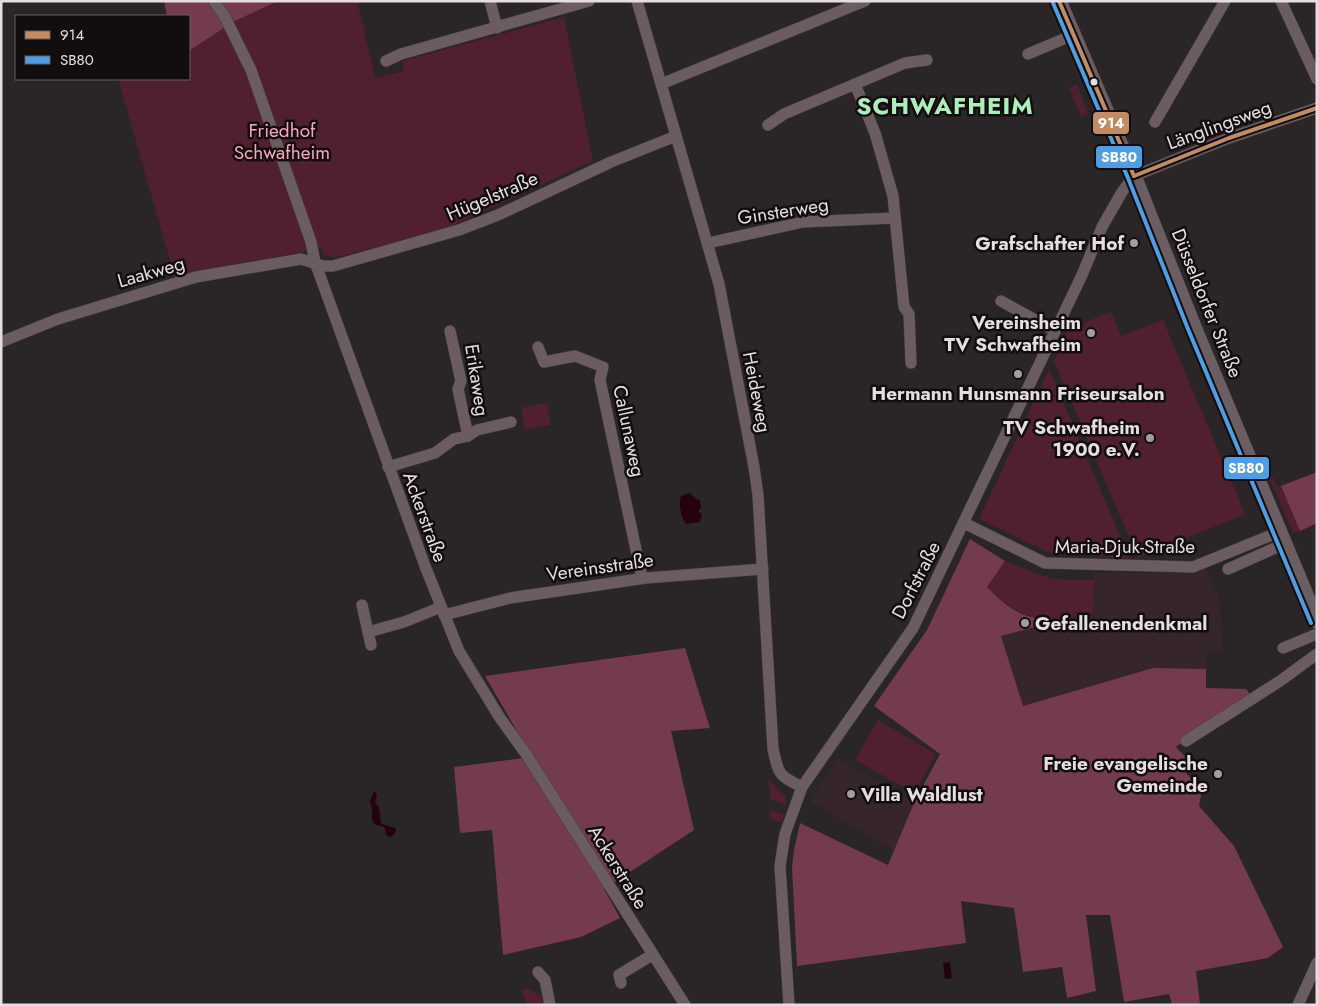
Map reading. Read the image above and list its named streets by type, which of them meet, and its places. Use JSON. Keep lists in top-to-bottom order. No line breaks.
{"streets":{"main road":["Düsseldorfer Straße"],"street":["Länglingsweg","Hügelstraße","Ginsterweg","Laakweg","Erikaweg","Heideweg","Callunaweg","Ackerstraße","Maria-Djuk-Straße","Vereinsstraße","Dorfstraße"]},"crossings":[["Länglingsweg","Düsseldorfer Straße"],["Länglingsweg","Dorfstraße"],["Hügelstraße","Laakweg"],["Hügelstraße","Heideweg"],["Hügelstraße","Ackerstraße"],["Ginsterweg","Heideweg"],["Laakweg","Ackerstraße"],["Düsseldorfer Straße","Maria-Djuk-Straße"],["Düsseldorfer Straße","Dorfstraße"],["Erikaweg","Ackerstraße"],["Heideweg","Vereinsstraße"],["Heideweg","Dorfstraße"],["Callunaweg","Vereinsstraße"],["Ackerstraße","Vereinsstraße"],["Maria-Djuk-Straße","Dorfstraße"]],"districts":["SCHWAFHEIM"],"parks":["Friedhof Schwafheim"],"places":["Grafschafter Hof","Vereinsheim TV Schwafheim","Hermann Hunsmann Friseursalon","TV Schwafheim 1900 e.V.","Gefallenendenkmal","Freie evangelische Gemeinde","Villa Waldlust"],"lines":["transit line 914","transit line SB80"],"legend":["914","SB80"]}
